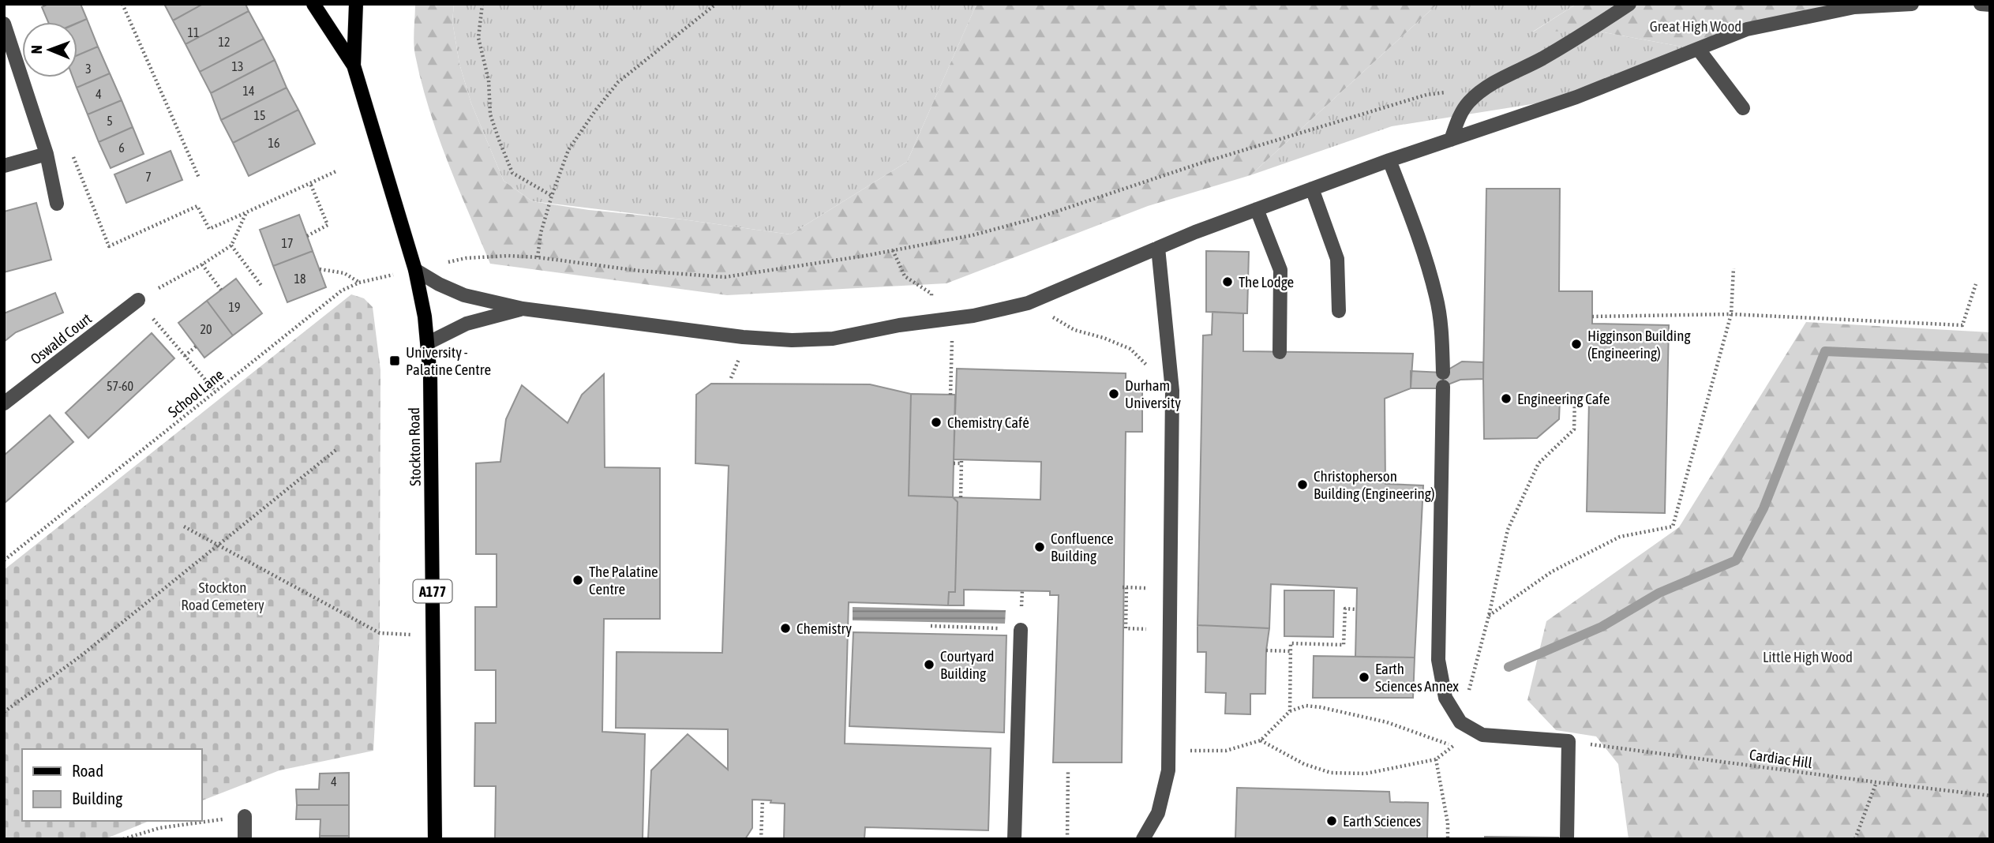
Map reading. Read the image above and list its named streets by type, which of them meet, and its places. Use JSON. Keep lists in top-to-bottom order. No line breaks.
{"streets":{"main road":["Stockton Road","A177"],"street":["Oswald Court"],"path":["School Lane","Cardiac Hill"]},"crossings":[["School Lane","Stockton Road"]],"parks":["Great High Wood","Stockton Road Cemetery","Little High Wood"],"places":{"other":["The Lodge","Higginson Building (Engineering)","Durham University","Engineering Cafe","Chemistry Café","Christopherson Building (Engineering)","Confluence Building","The Palatine Centre","Chemistry","Courtyard Building","Earth Sciences Annex","Earth Sciences"],"transit":["University - Palatine Centre"]},"house_numbers":["11","12","13","3","14","4","15","5","16","6","7","17","18","19","20","57-60","4"],"legend":["Road","Building"],"north":"left"}
